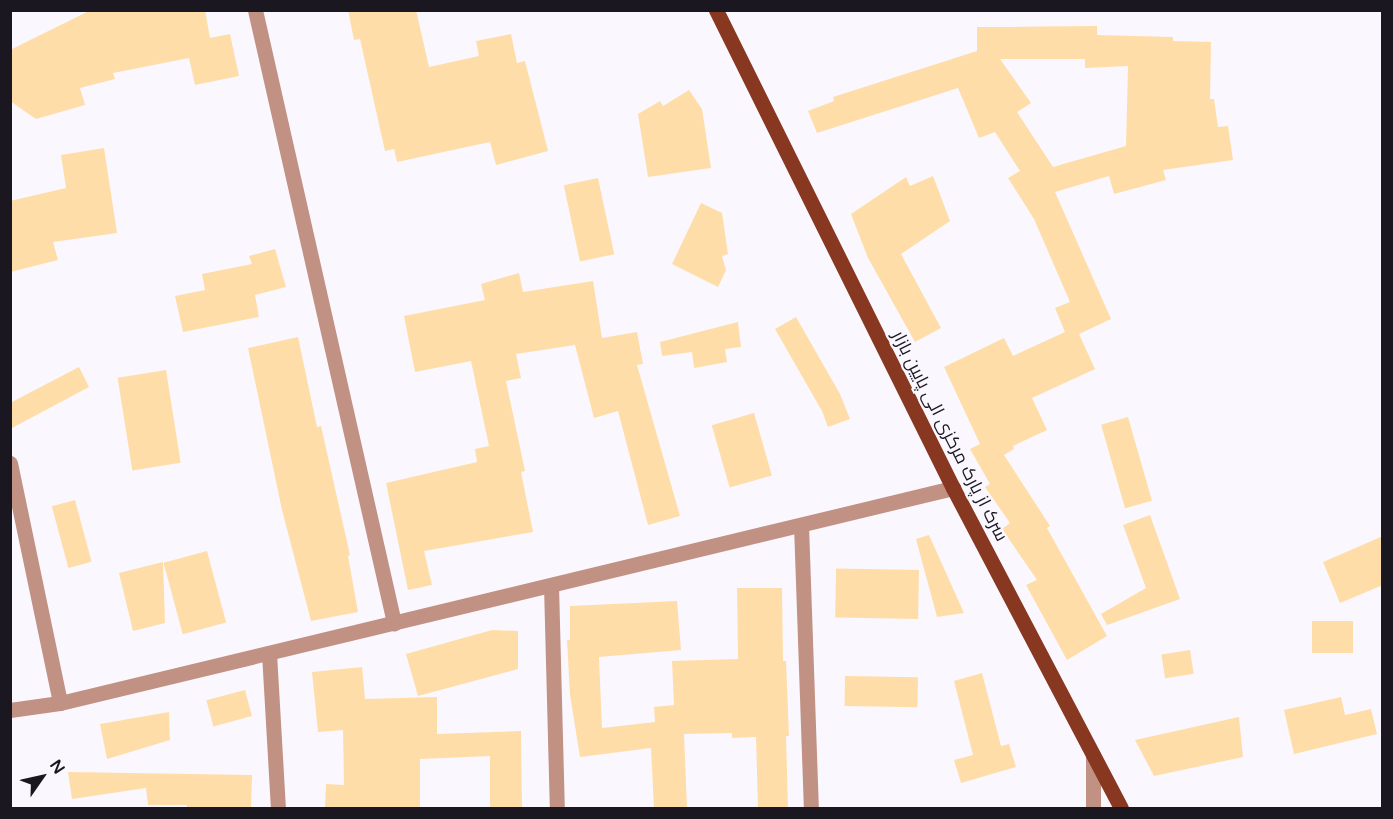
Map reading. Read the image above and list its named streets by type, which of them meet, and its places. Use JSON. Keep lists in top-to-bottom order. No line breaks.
{"streets":{"main road":["سرک از پارک مرکزی الی پایین بازار"]},"north":"top right"}
